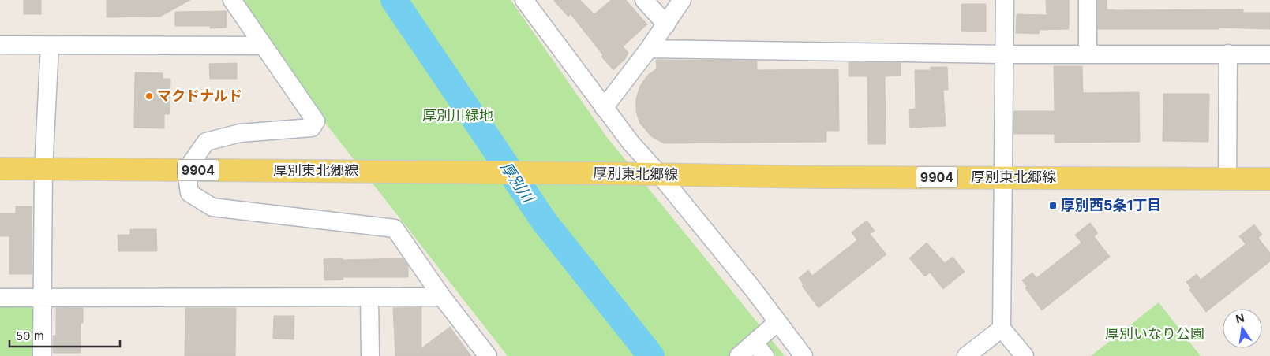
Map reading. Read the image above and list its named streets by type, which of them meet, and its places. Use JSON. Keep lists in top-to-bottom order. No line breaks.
{"streets":{"main road":["9904","厚別東北郷線"]},"water":["厚別川"],"parks":["厚別川緑地","厚別いなり公園"],"places":{"other":["マクドナルド"],"transit":["厚別西5条1丁目"]},"scale_bar":"50 m","north":"top"}
